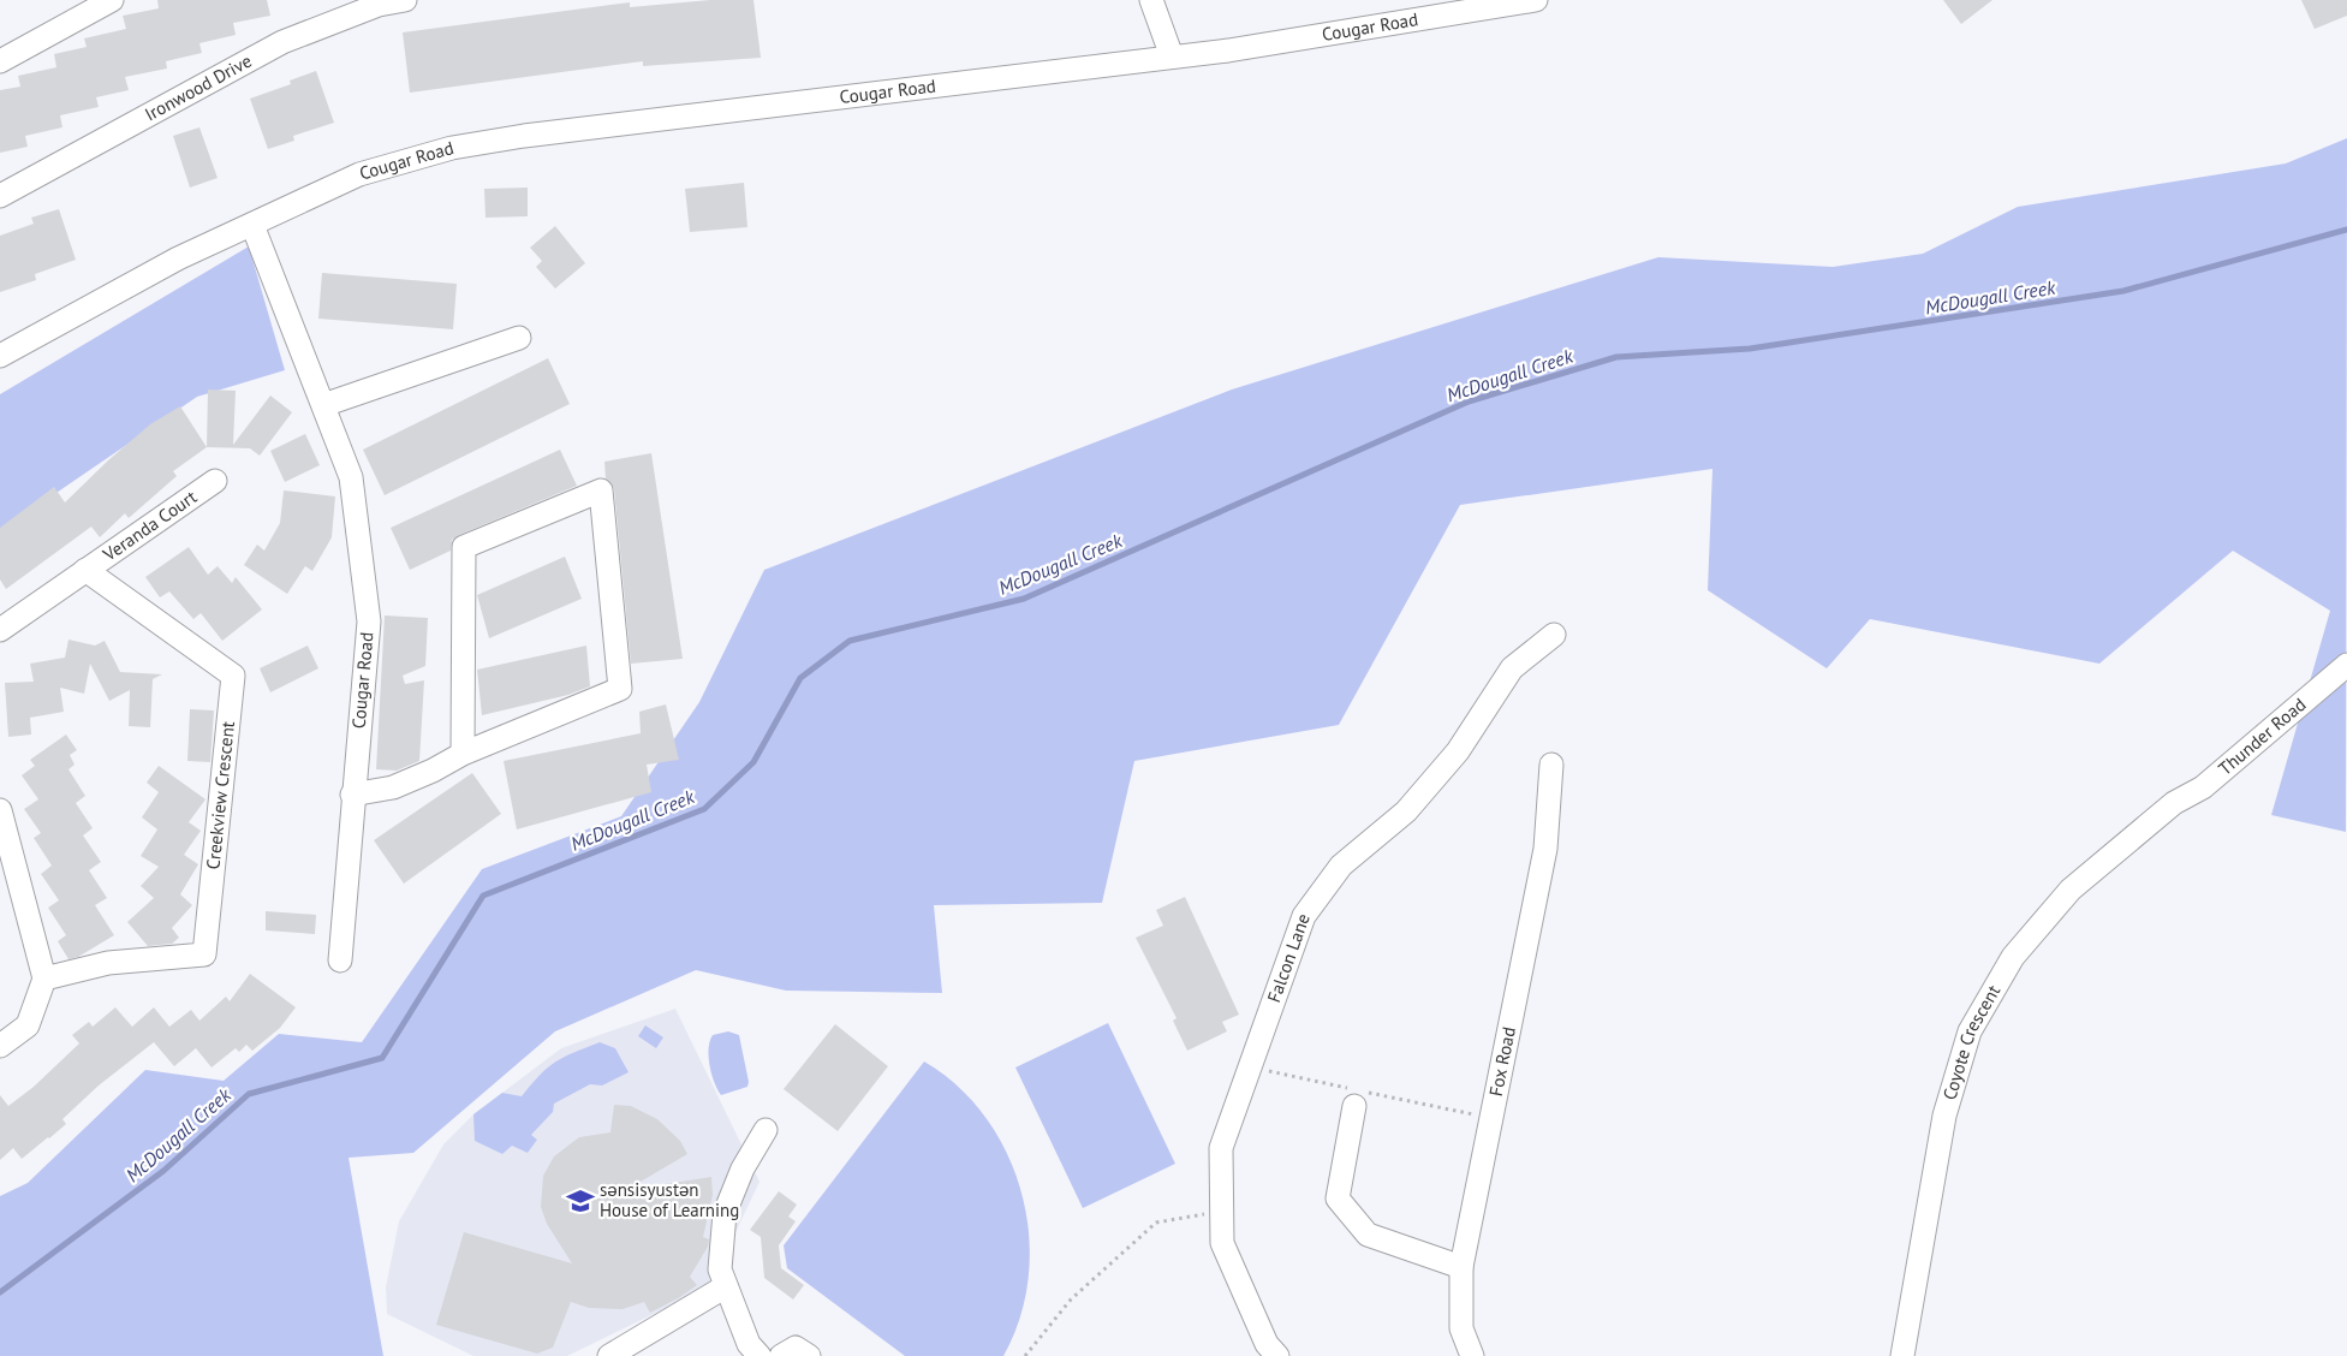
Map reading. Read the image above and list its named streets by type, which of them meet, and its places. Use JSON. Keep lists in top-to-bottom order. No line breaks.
{"streets":{"street":["Cougar Road","Ironwood Drive","Veranda Court","Thunder Road","Creekview Crescent","Falcon Lane","Coyote Crescent","Fox Road"]},"crossings":[["Veranda Court","Creekview Crescent"],["Thunder Road","Coyote Crescent"]],"water":["McDougall Creek"],"places":{"school or university":["sənsisyustən House of Learning"]}}
